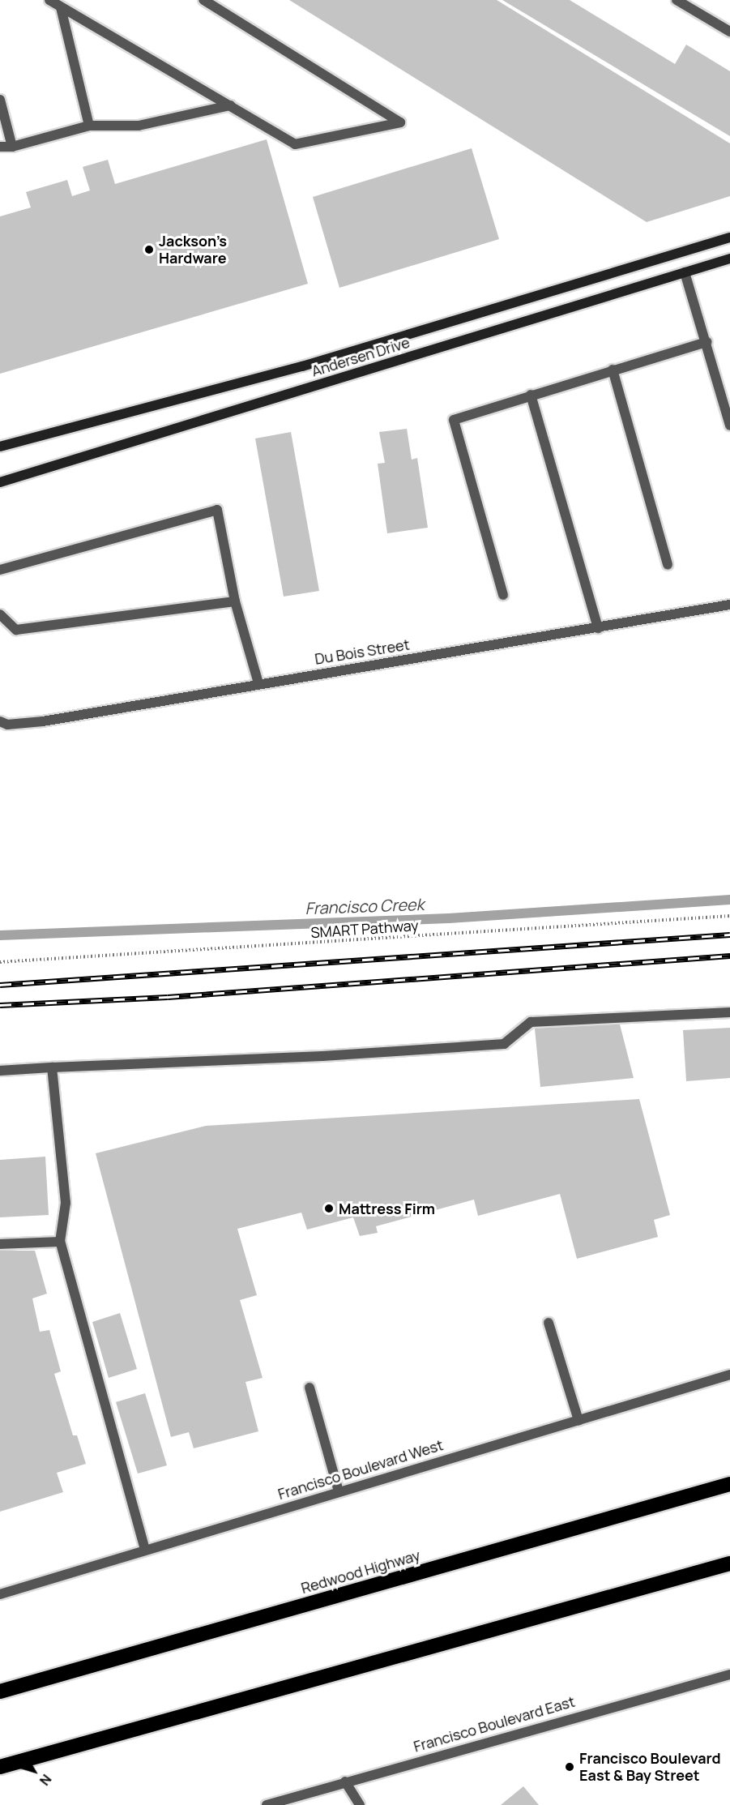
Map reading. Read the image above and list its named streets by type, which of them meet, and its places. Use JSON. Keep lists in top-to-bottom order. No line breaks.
{"streets":{"highway":["Redwood Highway"],"main road":["Andersen Drive"],"street":["Du Bois Street","Francisco Boulevard West","Francisco Boulevard East"],"path":["SMART Pathway"]},"water":["Francisco Creek"],"places":["Jackson’s Hardware","Mattress Firm","Francisco Boulevard East & Bay Street"],"north":"bottom right"}
